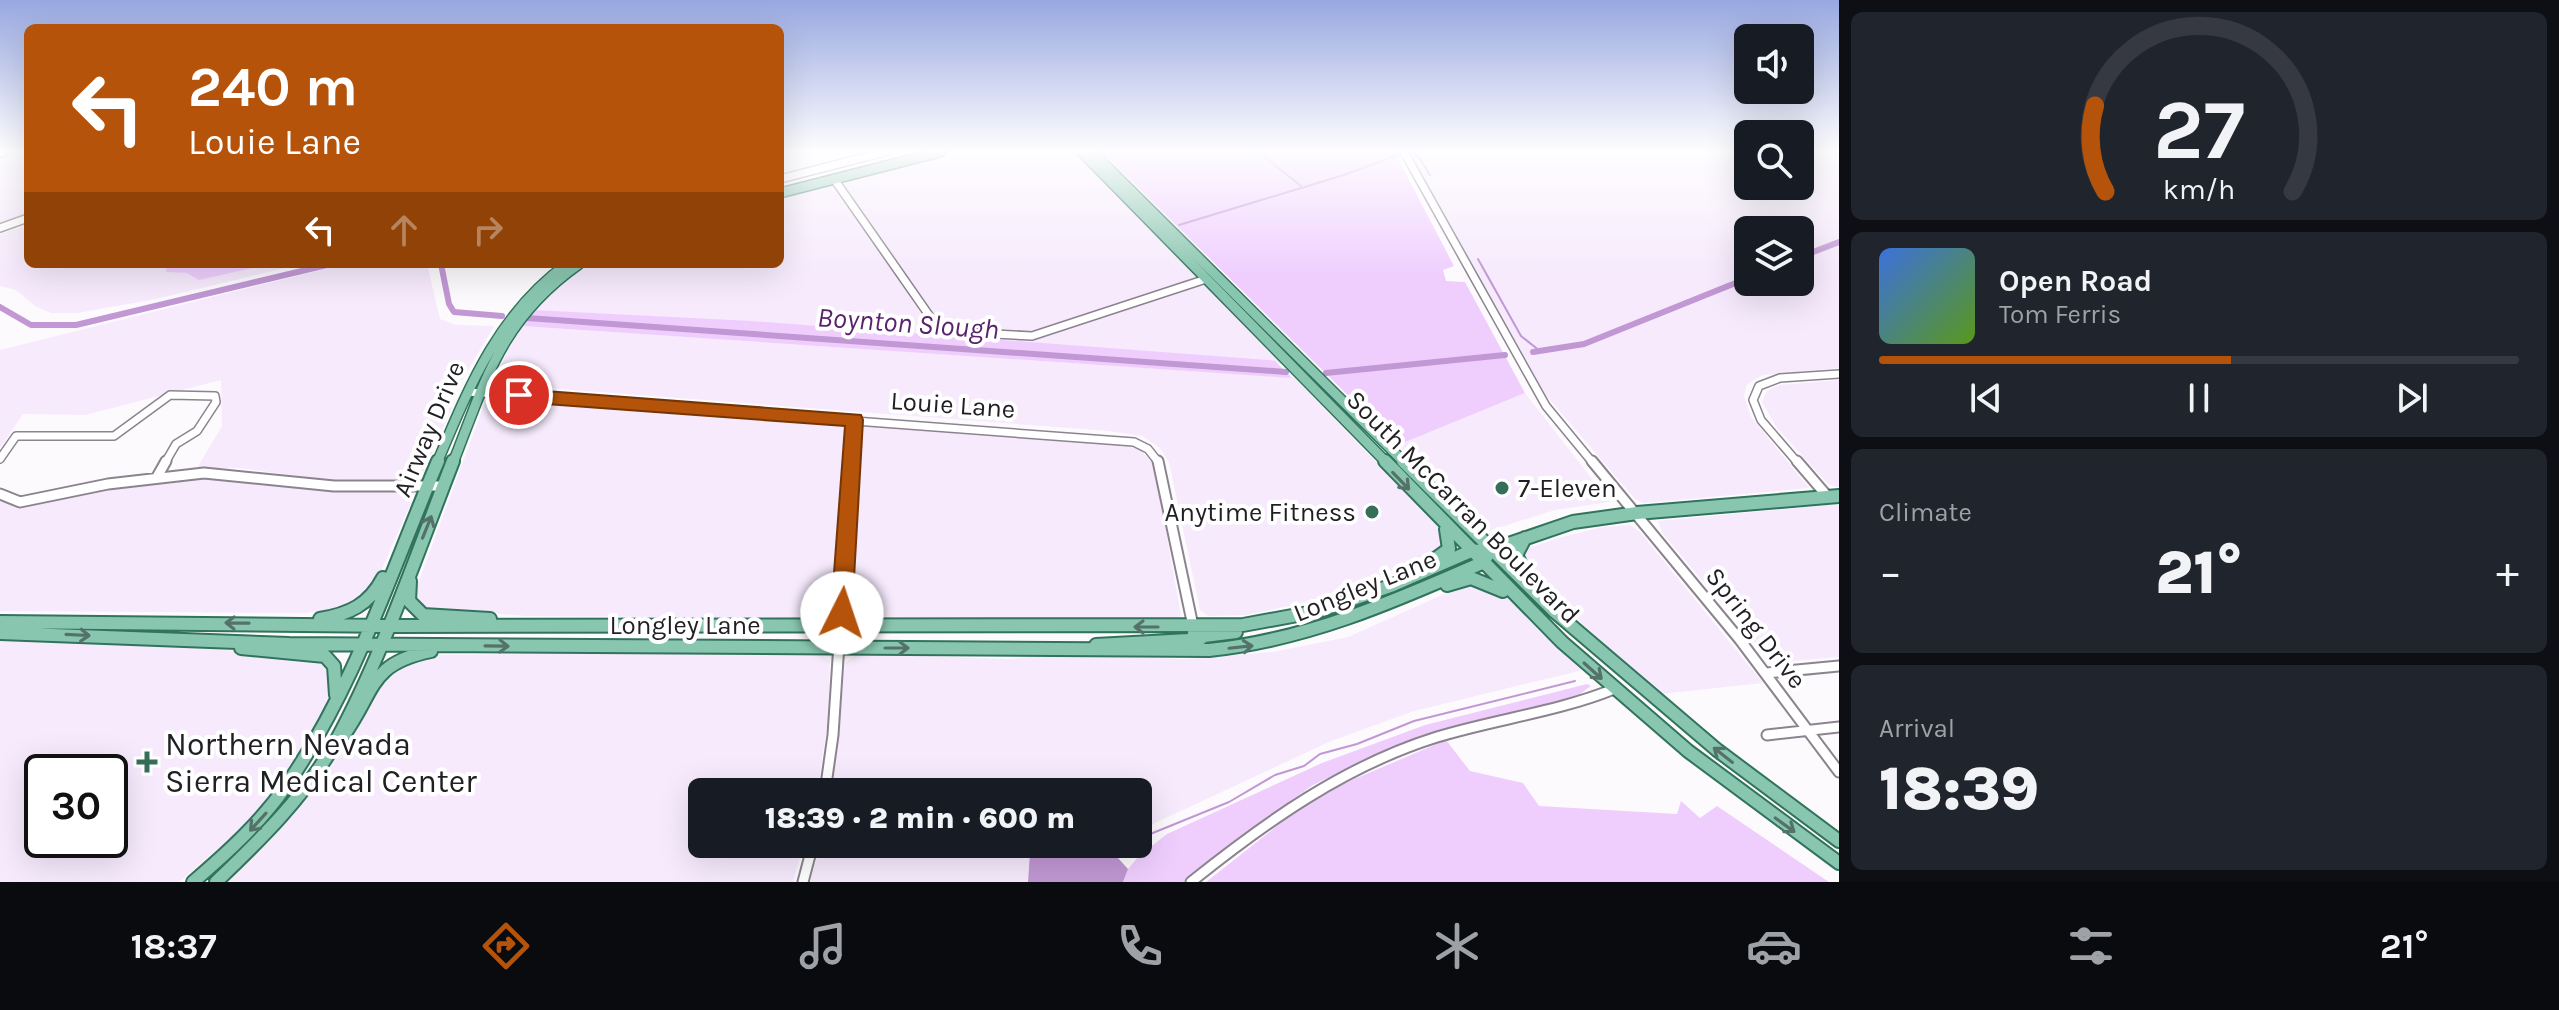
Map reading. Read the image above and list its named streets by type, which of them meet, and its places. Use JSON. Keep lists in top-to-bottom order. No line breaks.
{"streets":{"main road":["Airway Drive","South McCarran Boulevard","Longley Lane"],"street":["Louie Lane","Spring Drive"]},"crossings":[["Louie Lane","Airway Drive"],["Louie Lane","Longley Lane"],["Airway Drive","Longley Lane"],["South McCarran Boulevard","Longley Lane"],["Longley Lane","Spring Drive"]],"water":["Boynton Slough"],"places":{"other":["7-Eleven","Anytime Fitness"],"health":["Northern Nevada Sierra Medical Center"]},"page":{"turn":["240 m","Louie Lane"],"song":["Open Road","Tom Ferris"],"tile":["Climate",["Arrival","18:39"]],"heat":["−","21°","+"],"limit":"30","trip":"18:39 · 2 min · 600 m","tabs":["18:37","21°"],"gauge":["27","km/h"]}}
